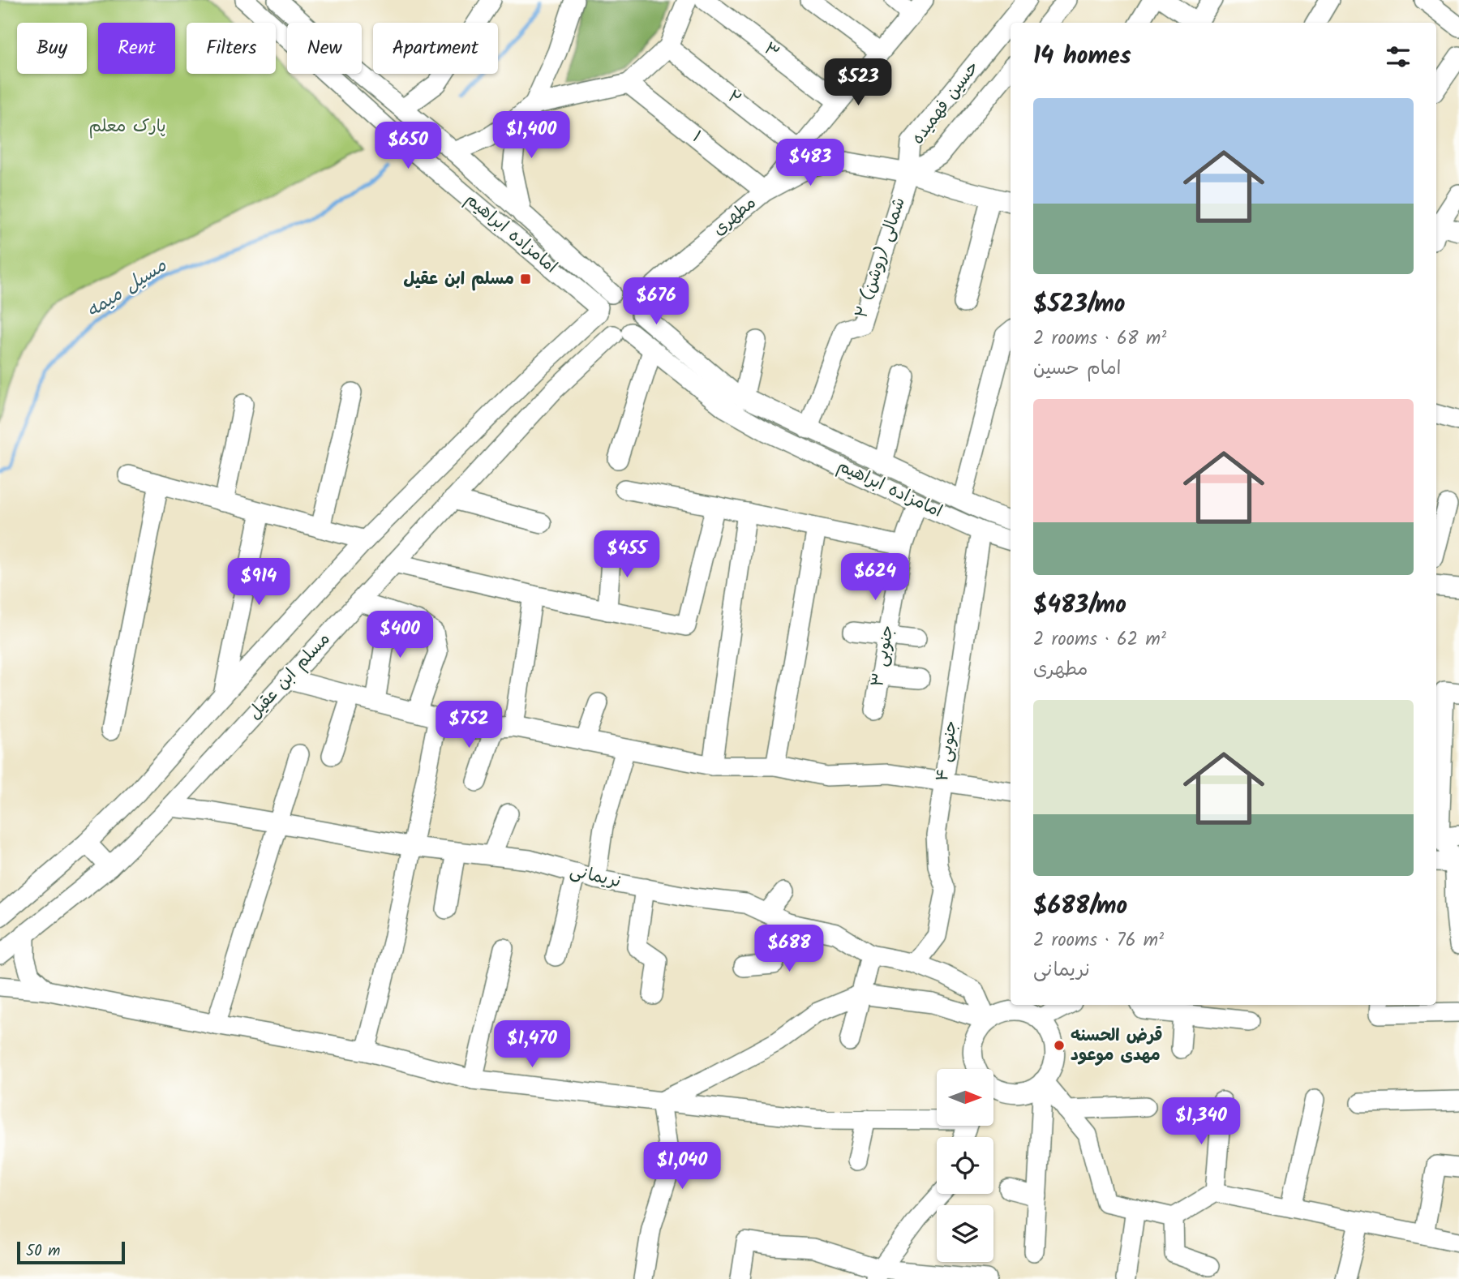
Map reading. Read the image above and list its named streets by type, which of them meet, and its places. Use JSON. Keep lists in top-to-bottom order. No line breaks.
{"streets":{"street":["۳","۲","حسین فهمیده","۱","مطهری","امامزاده ابراهیم","۲ شمالی (روشن)","۳ جنوبی","مسلم ابن عقیل","۴ جنوبی","نریمانی"]},"crossings":[["حسین فهمیده","مطهری"],["حسین فهمیده","۲ شمالی (روشن)"],["۱","مطهری"],["مطهری","امامزاده ابراهیم"],["مطهری","۲ شمالی (روشن)"],["مطهری","مسلم ابن عقیل"],["امامزاده ابراهیم","۲ شمالی (روشن)"],["امامزاده ابراهیم","۳ جنوبی"],["امامزاده ابراهیم","مسلم ابن عقیل"],["امامزاده ابراهیم","۴ جنوبی"],["مسلم ابن عقیل","نریمانی"],["۴ جنوبی","نریمانی"]],"water":["مسیل میمه"],"parks":["پارک معلم"],"places":{"transit":["مسلم ابن عقیل"],"other":["قرض الحسنه مهدی موعود"]},"scale_bar":"50 m","north":"right","page":{"chip":["Buy","Rent","Filters","New","Apartment"],"heading":"14 homes","price":["$523","$1,400","$650","$483","$676","$455","$624","$914","$400","$752","$688","$1,470","$1,340","$1,040"],"list":[{"name":"$523/mo","note":"2 rooms · 68 m² · امام حسین"},{"name":"$483/mo","note":"2 rooms · 62 m² · مطهری"},{"name":"$688/mo","note":"2 rooms · 76 m² · نریمانی"}],"scale":"50 m"}}
